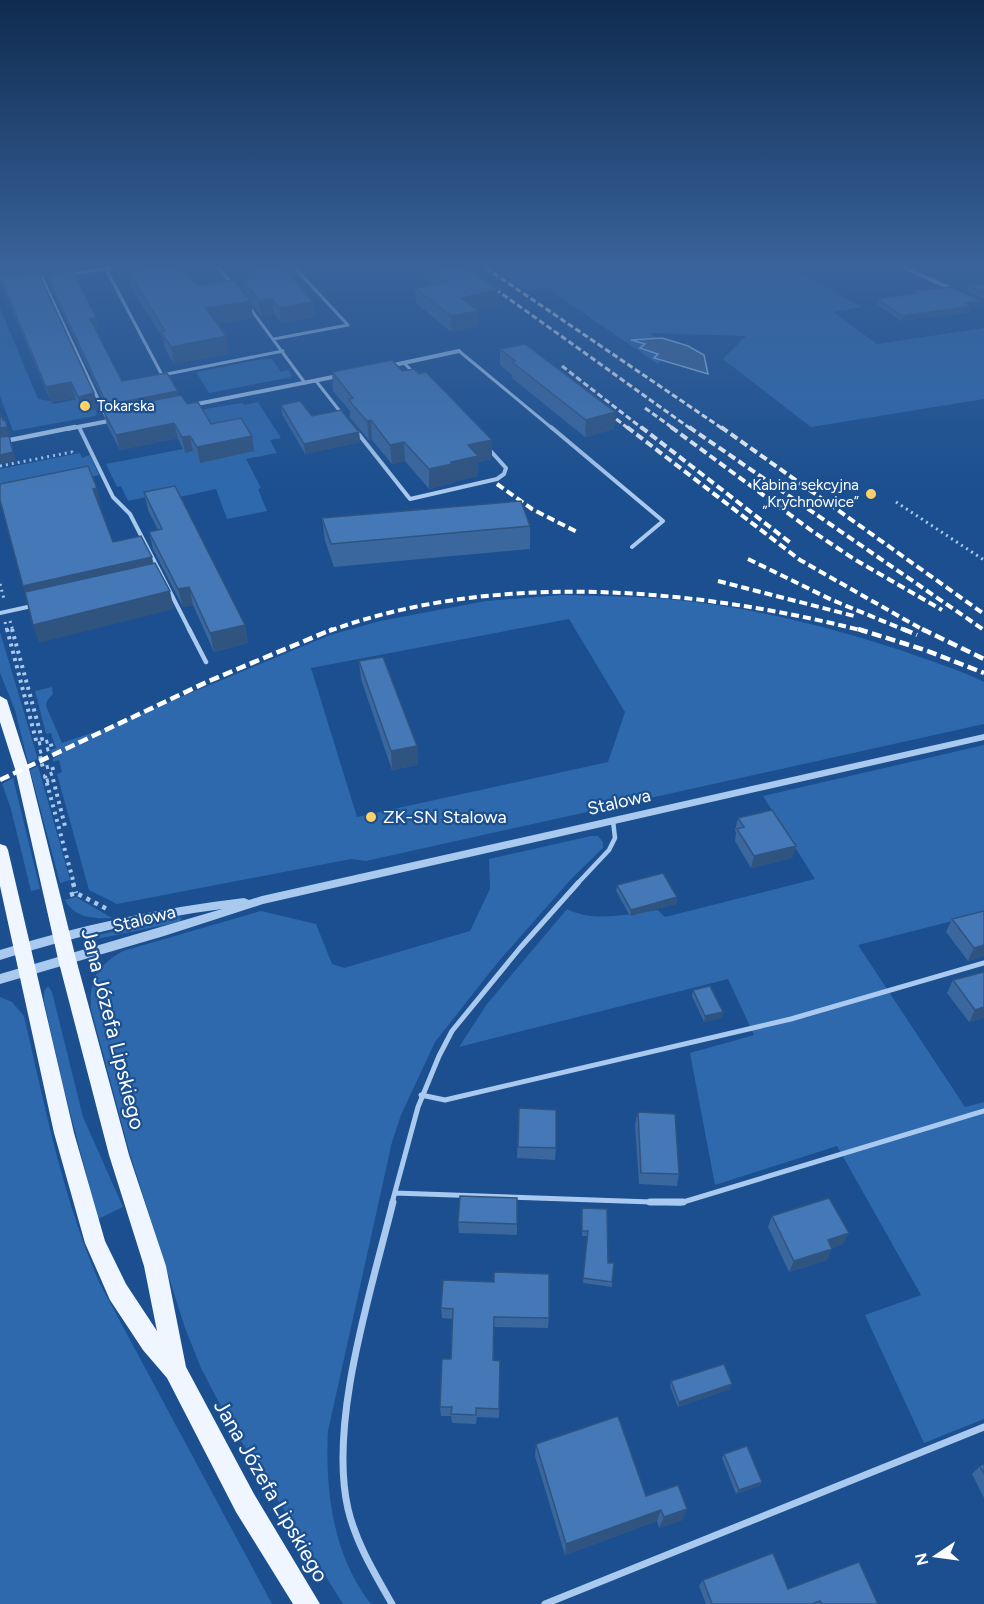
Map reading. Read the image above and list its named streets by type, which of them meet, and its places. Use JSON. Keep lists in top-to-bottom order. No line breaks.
{"streets":{"main road":["Jana Józefa Lipskiego"],"street":["Stalowa"]},"crossings":[["Stalowa","Jana Józefa Lipskiego"]],"places":["Tokarska","Kabina sekcyjna „Krychnowice”","ZK-SN Stalowa"],"north":"left"}
